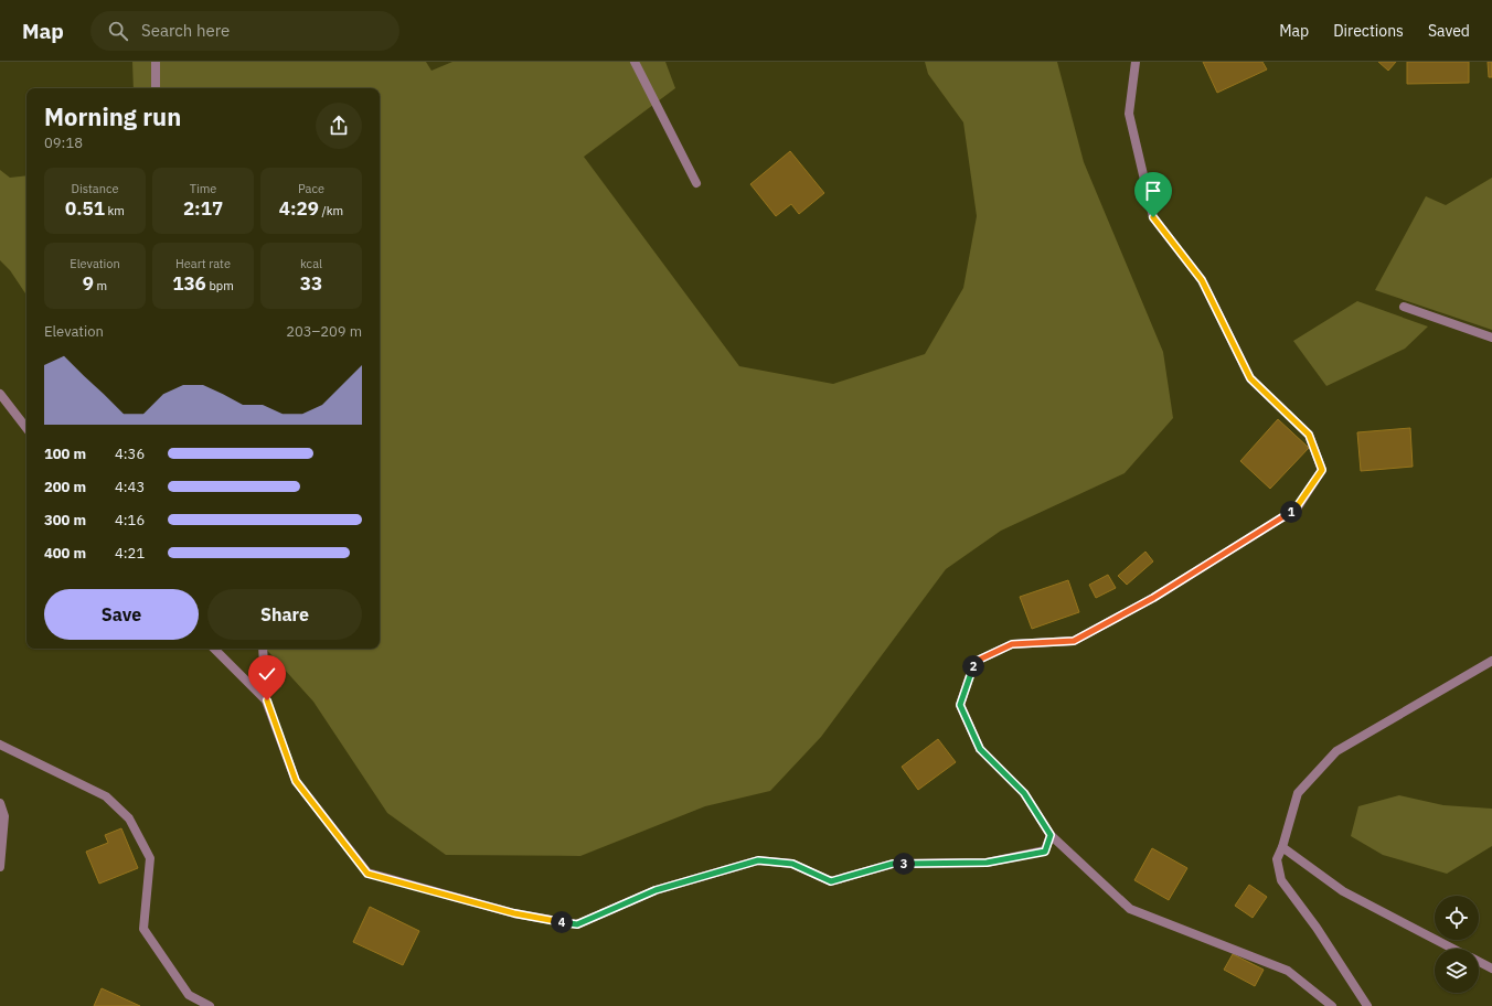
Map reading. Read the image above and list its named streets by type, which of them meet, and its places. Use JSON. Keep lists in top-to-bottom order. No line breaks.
{"page":{"header":"Map","search":"Search here","nav":["Map","Directions","Saved"],"heading":["Morning run","09:18"],"stats":[["Distance","0.51 km"],["Time","2:17"],["Pace","4:29 /km"],["Elevation","9 m"],["Heart rate","136 bpm"],["kcal","33"]],"chart":["Elevation","203–209 m"],"list":[{"name":"100 m","note":"4:36"},{"name":"200 m","note":"4:43"},{"name":"300 m","note":"4:16"},{"name":"400 m","note":"4:21"}],"pins":["1","2","3","4"],"buttons":["Save","Share"]}}
